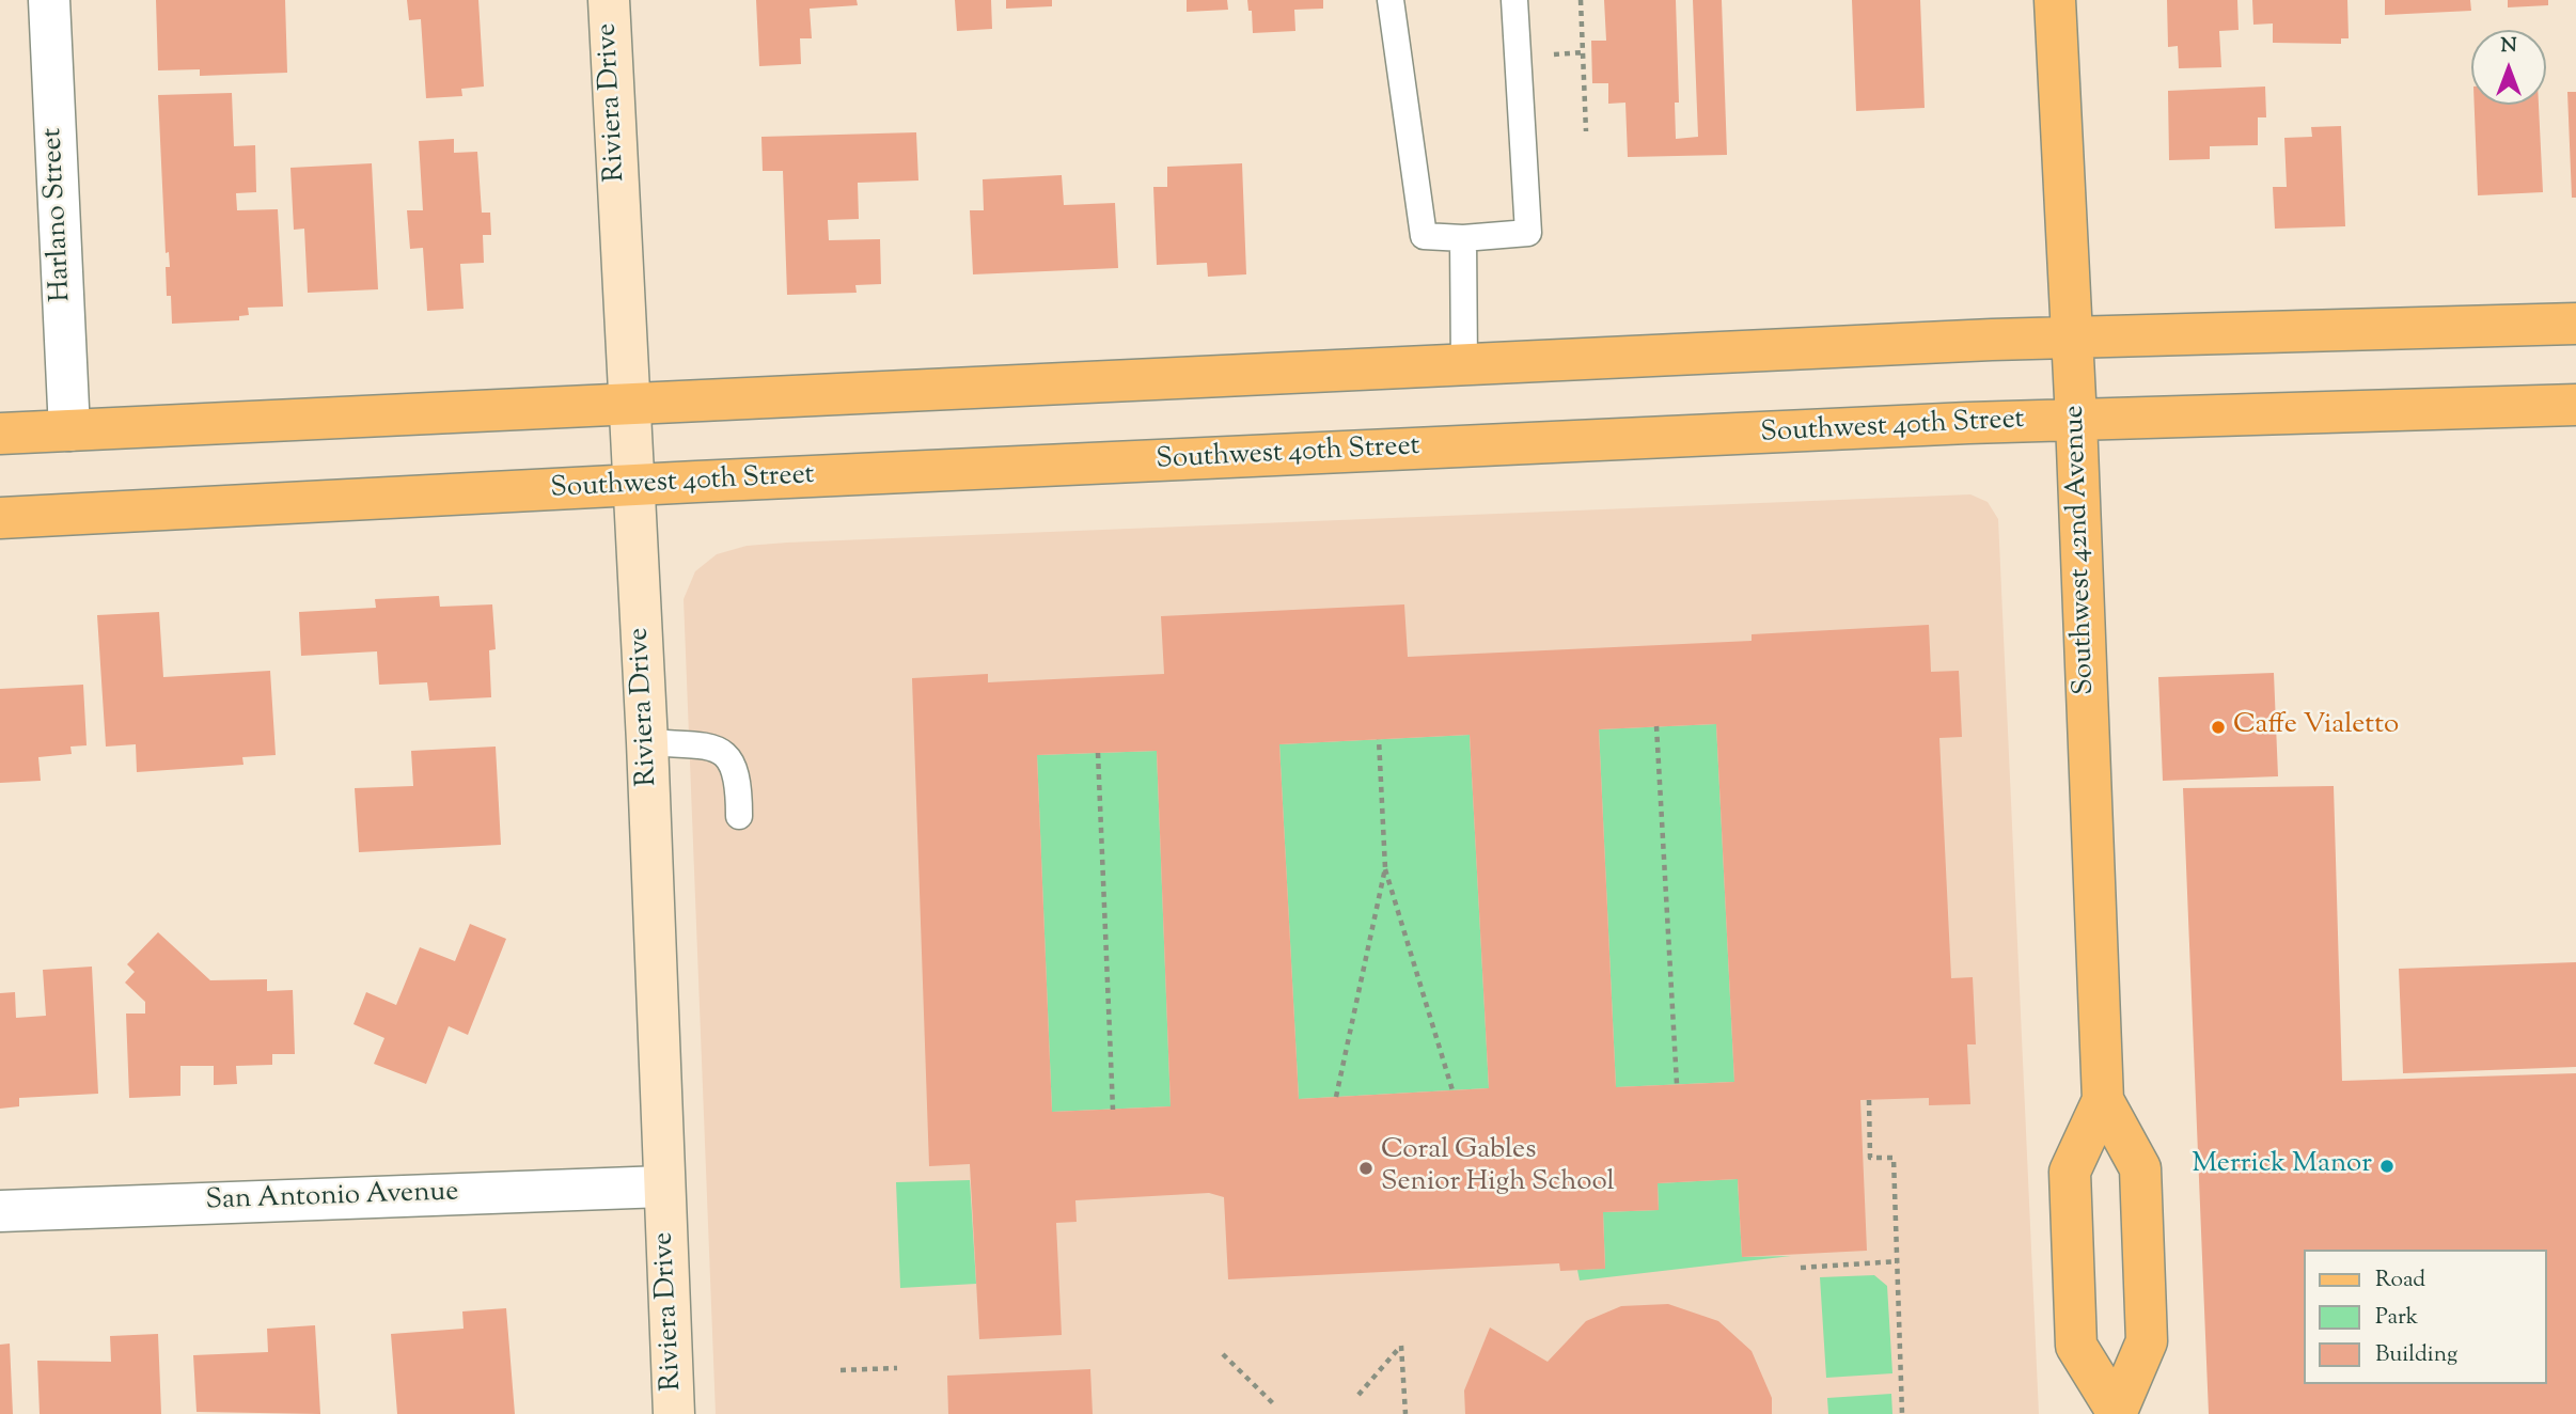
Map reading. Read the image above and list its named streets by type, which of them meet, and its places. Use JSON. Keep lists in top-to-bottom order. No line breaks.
{"streets":{"main road":["Southwest 40th Street","Southwest 42nd Avenue"],"street":["Riviera Drive","Harlano Street","San Antonio Avenue"]},"crossings":[["Riviera Drive","Southwest 40th Street"],["Riviera Drive","San Antonio Avenue"],["Southwest 40th Street","Southwest 42nd Avenue"]],"places":["Caffe Vialetto","Merrick Manor","Coral Gables Senior High School"],"legend":["Road","Park","Building"],"north":"top"}
